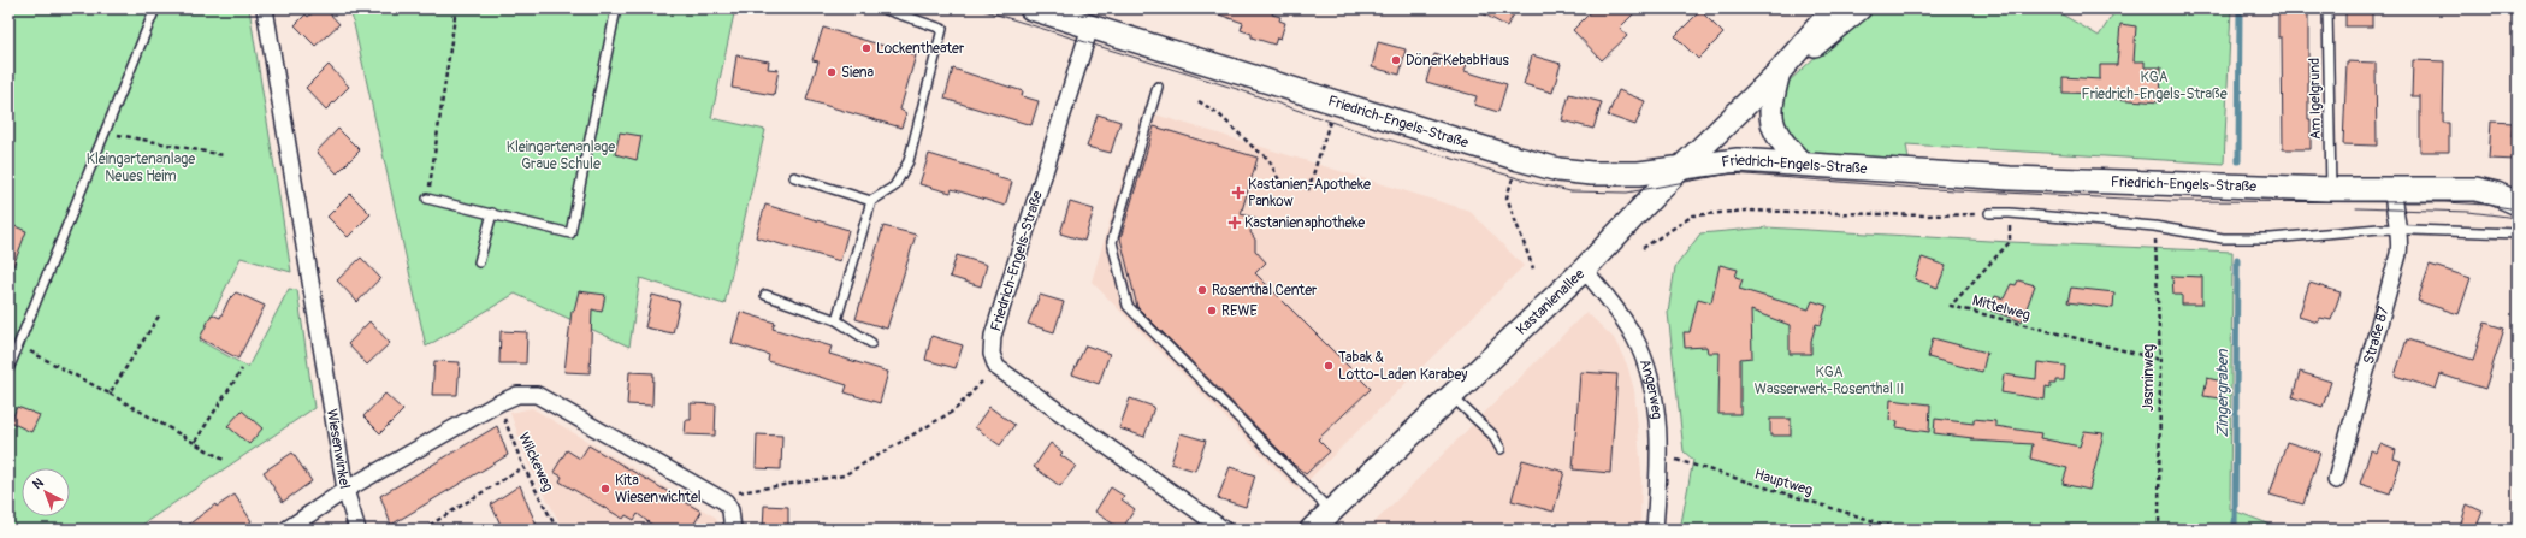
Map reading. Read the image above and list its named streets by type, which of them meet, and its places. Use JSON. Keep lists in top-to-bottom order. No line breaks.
{"streets":{"main road":["Friedrich-Engels-Straße","Kastanienallee"],"street":["Straße 87","Angerweg","Wiesenwinkel"],"lane":["Am Igelgrund"],"path":["Mittelweg","Jasminweg","Wilckeweg","Hauptweg"]},"crossings":[["Am Igelgrund","Friedrich-Engels-Straße"],["Friedrich-Engels-Straße","Kastanienallee"],["Friedrich-Engels-Straße","Straße 87"],["Kastanienallee","Angerweg"],["Mittelweg","Jasminweg"],["Angerweg","Hauptweg"],["Wiesenwinkel","Wilckeweg"]],"water":["Zingergraben"],"parks":["KGA Friedrich-Engels-Straße","Kleingartenanlage Graue Schule","Kleingartenanlage Neues Heim","KGA Wasserwerk-Rosenthal II"],"places":{"other":["Lockentheater","DönerKebabHaus","Siena","Rosenthal Center","REWE","Tabak & Lotto-Laden Karabey","Kita Wiesenwichtel"],"health":["Kastanien-Apotheke Pankow","Kastanienaphotheke"]},"north":"top left"}
